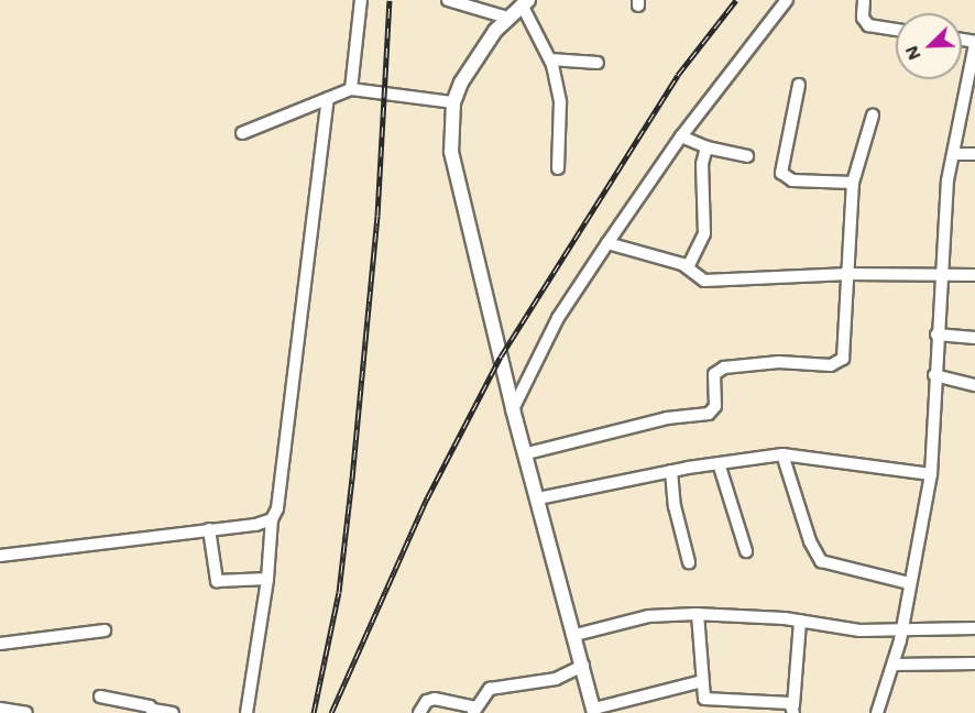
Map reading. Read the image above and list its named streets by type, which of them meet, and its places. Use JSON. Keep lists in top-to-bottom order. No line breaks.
{"north":"bottom left"}
